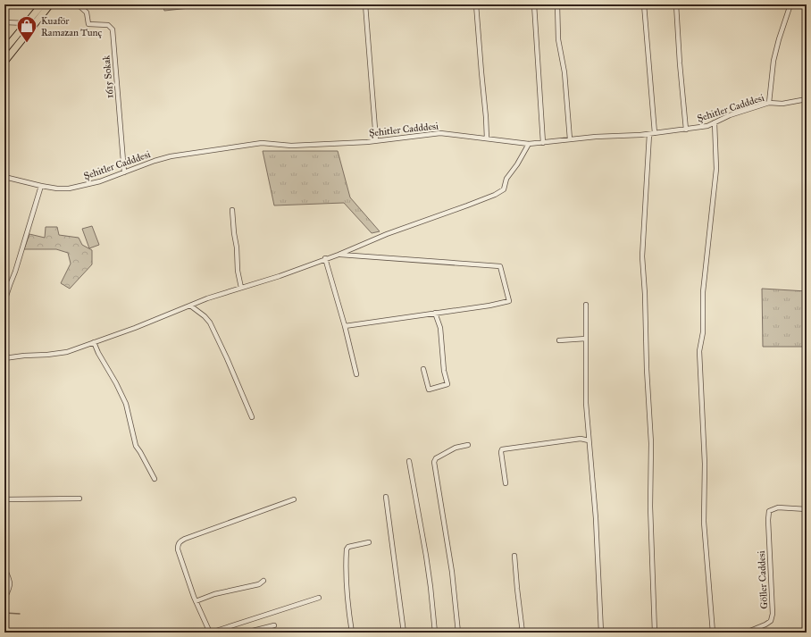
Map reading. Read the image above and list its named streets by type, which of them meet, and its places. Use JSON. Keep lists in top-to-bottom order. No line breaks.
{"streets":{"street":["1615 Sokak","Şehitler Cadddesi","Göller Caddesi"]},"crossings":[["1615 Sokak","Şehitler Cadddesi"]],"places":{"shop":["Kuaför Ramazan Tunç"]}}
